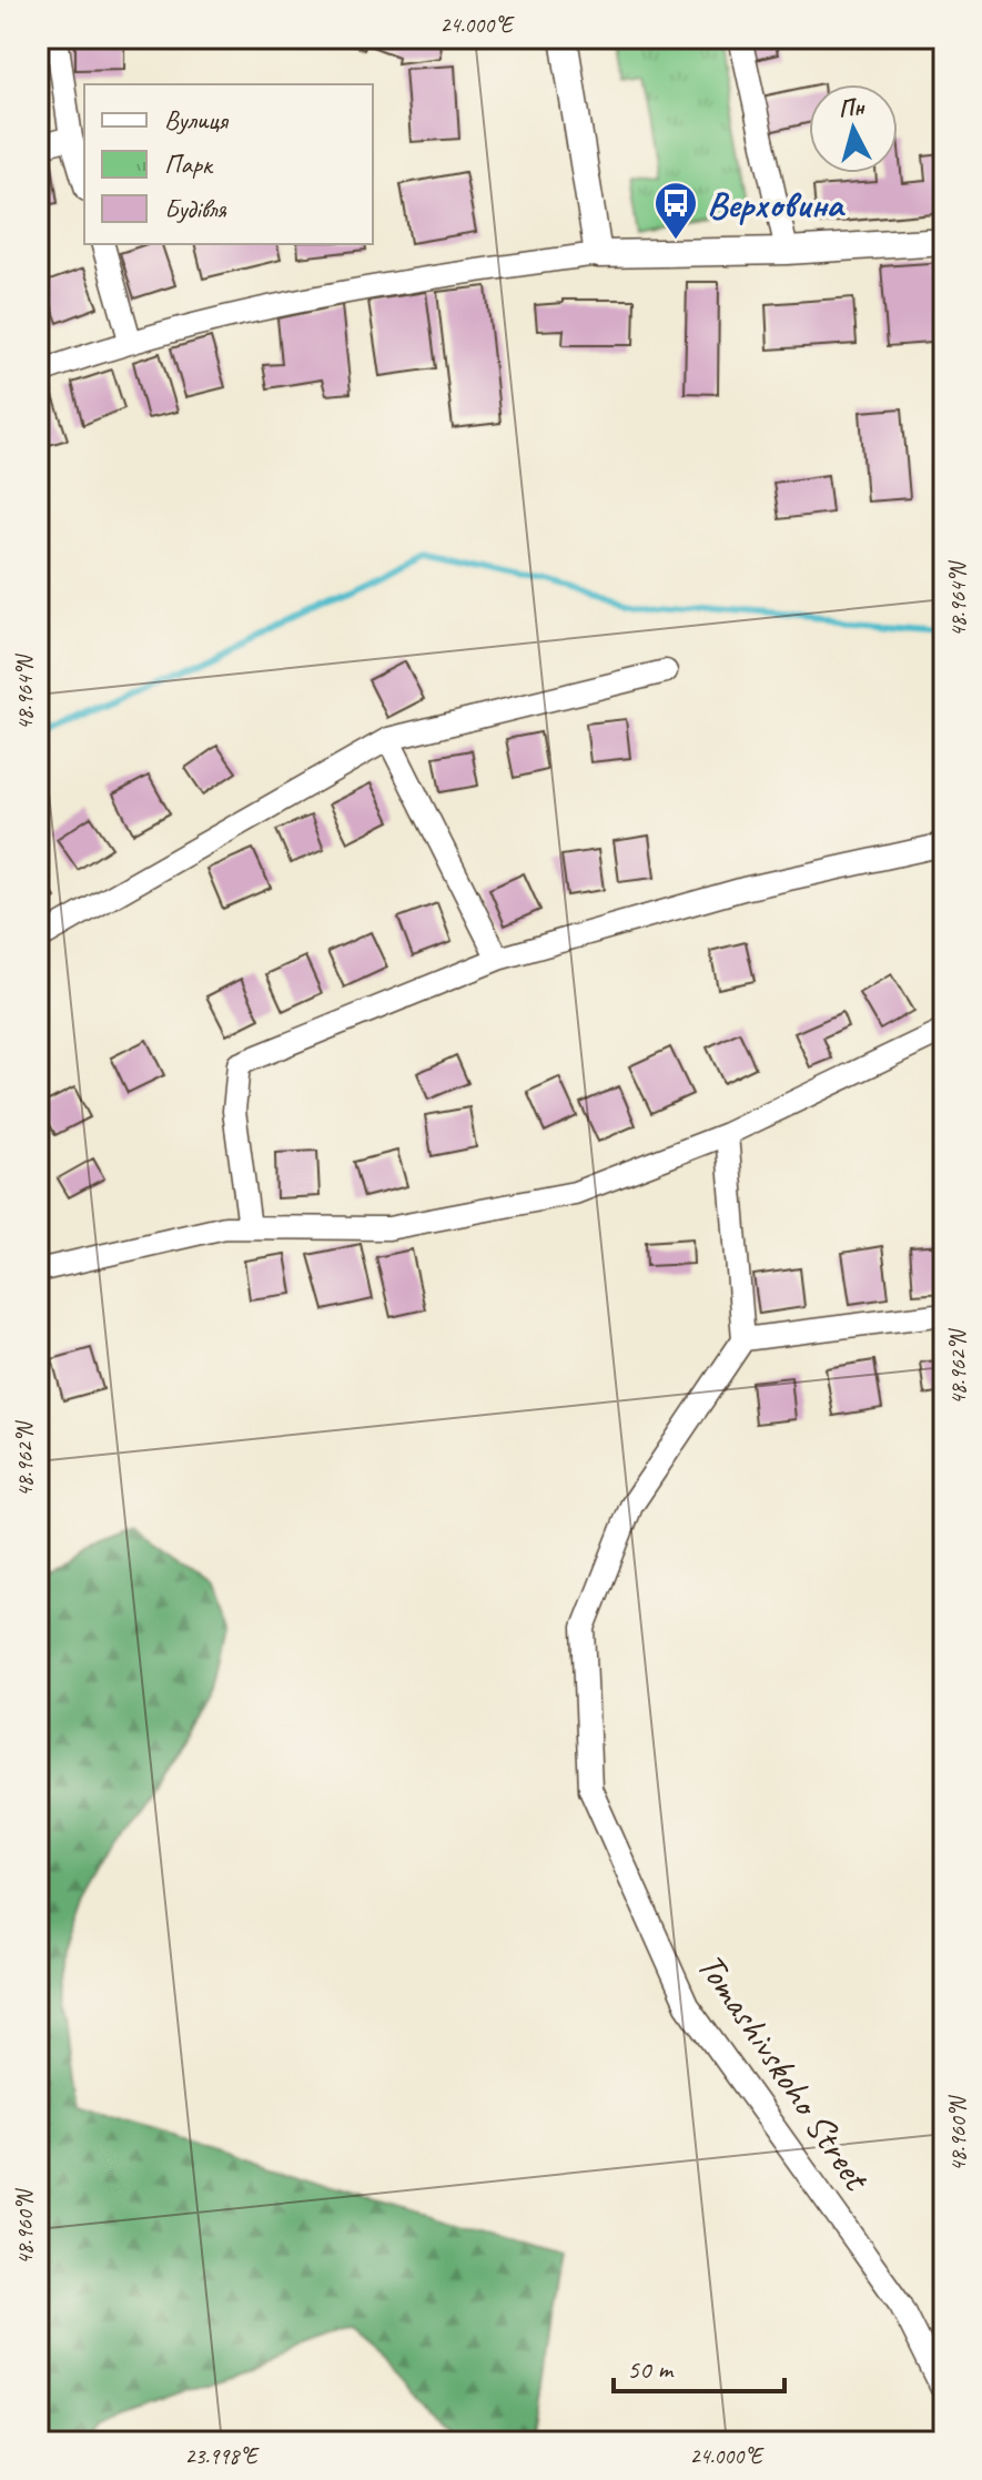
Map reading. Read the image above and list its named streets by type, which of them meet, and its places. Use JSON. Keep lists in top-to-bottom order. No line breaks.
{"streets":{"street":["Tomashivskoho Street"]},"places":{"bus stop":["Верховина"]},"legend":["Вулиця","Парк","Будівля"],"scale_bar":"50 m","north":"top","coordinates":["24.000°E","48.964°N","48.962°N","48.960°N","23.998°E"]}
